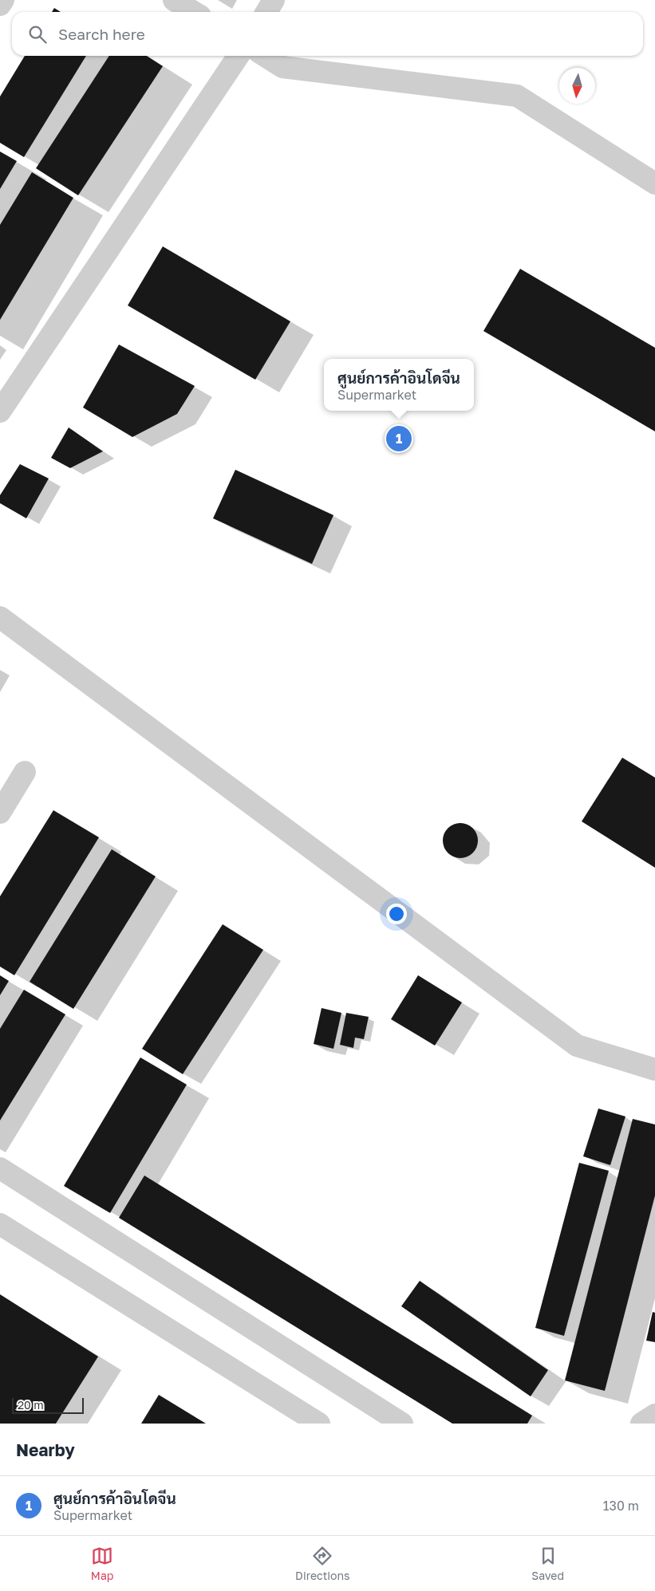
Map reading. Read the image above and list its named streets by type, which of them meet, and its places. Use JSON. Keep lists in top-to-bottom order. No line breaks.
{"scale_bar":"20 m","north":"bottom","page":{"search":"Search here","popup":["ศูนย์การค้าอินโดจีน","Supermarket"],"pins":"1","scale":"20 m","heading":"Nearby","list":[{"mark":"1","name":"ศูนย์การค้าอินโดจีน","note":"Supermarket","value":"130 m"}],"nav":["Map","Directions","Saved"]}}
